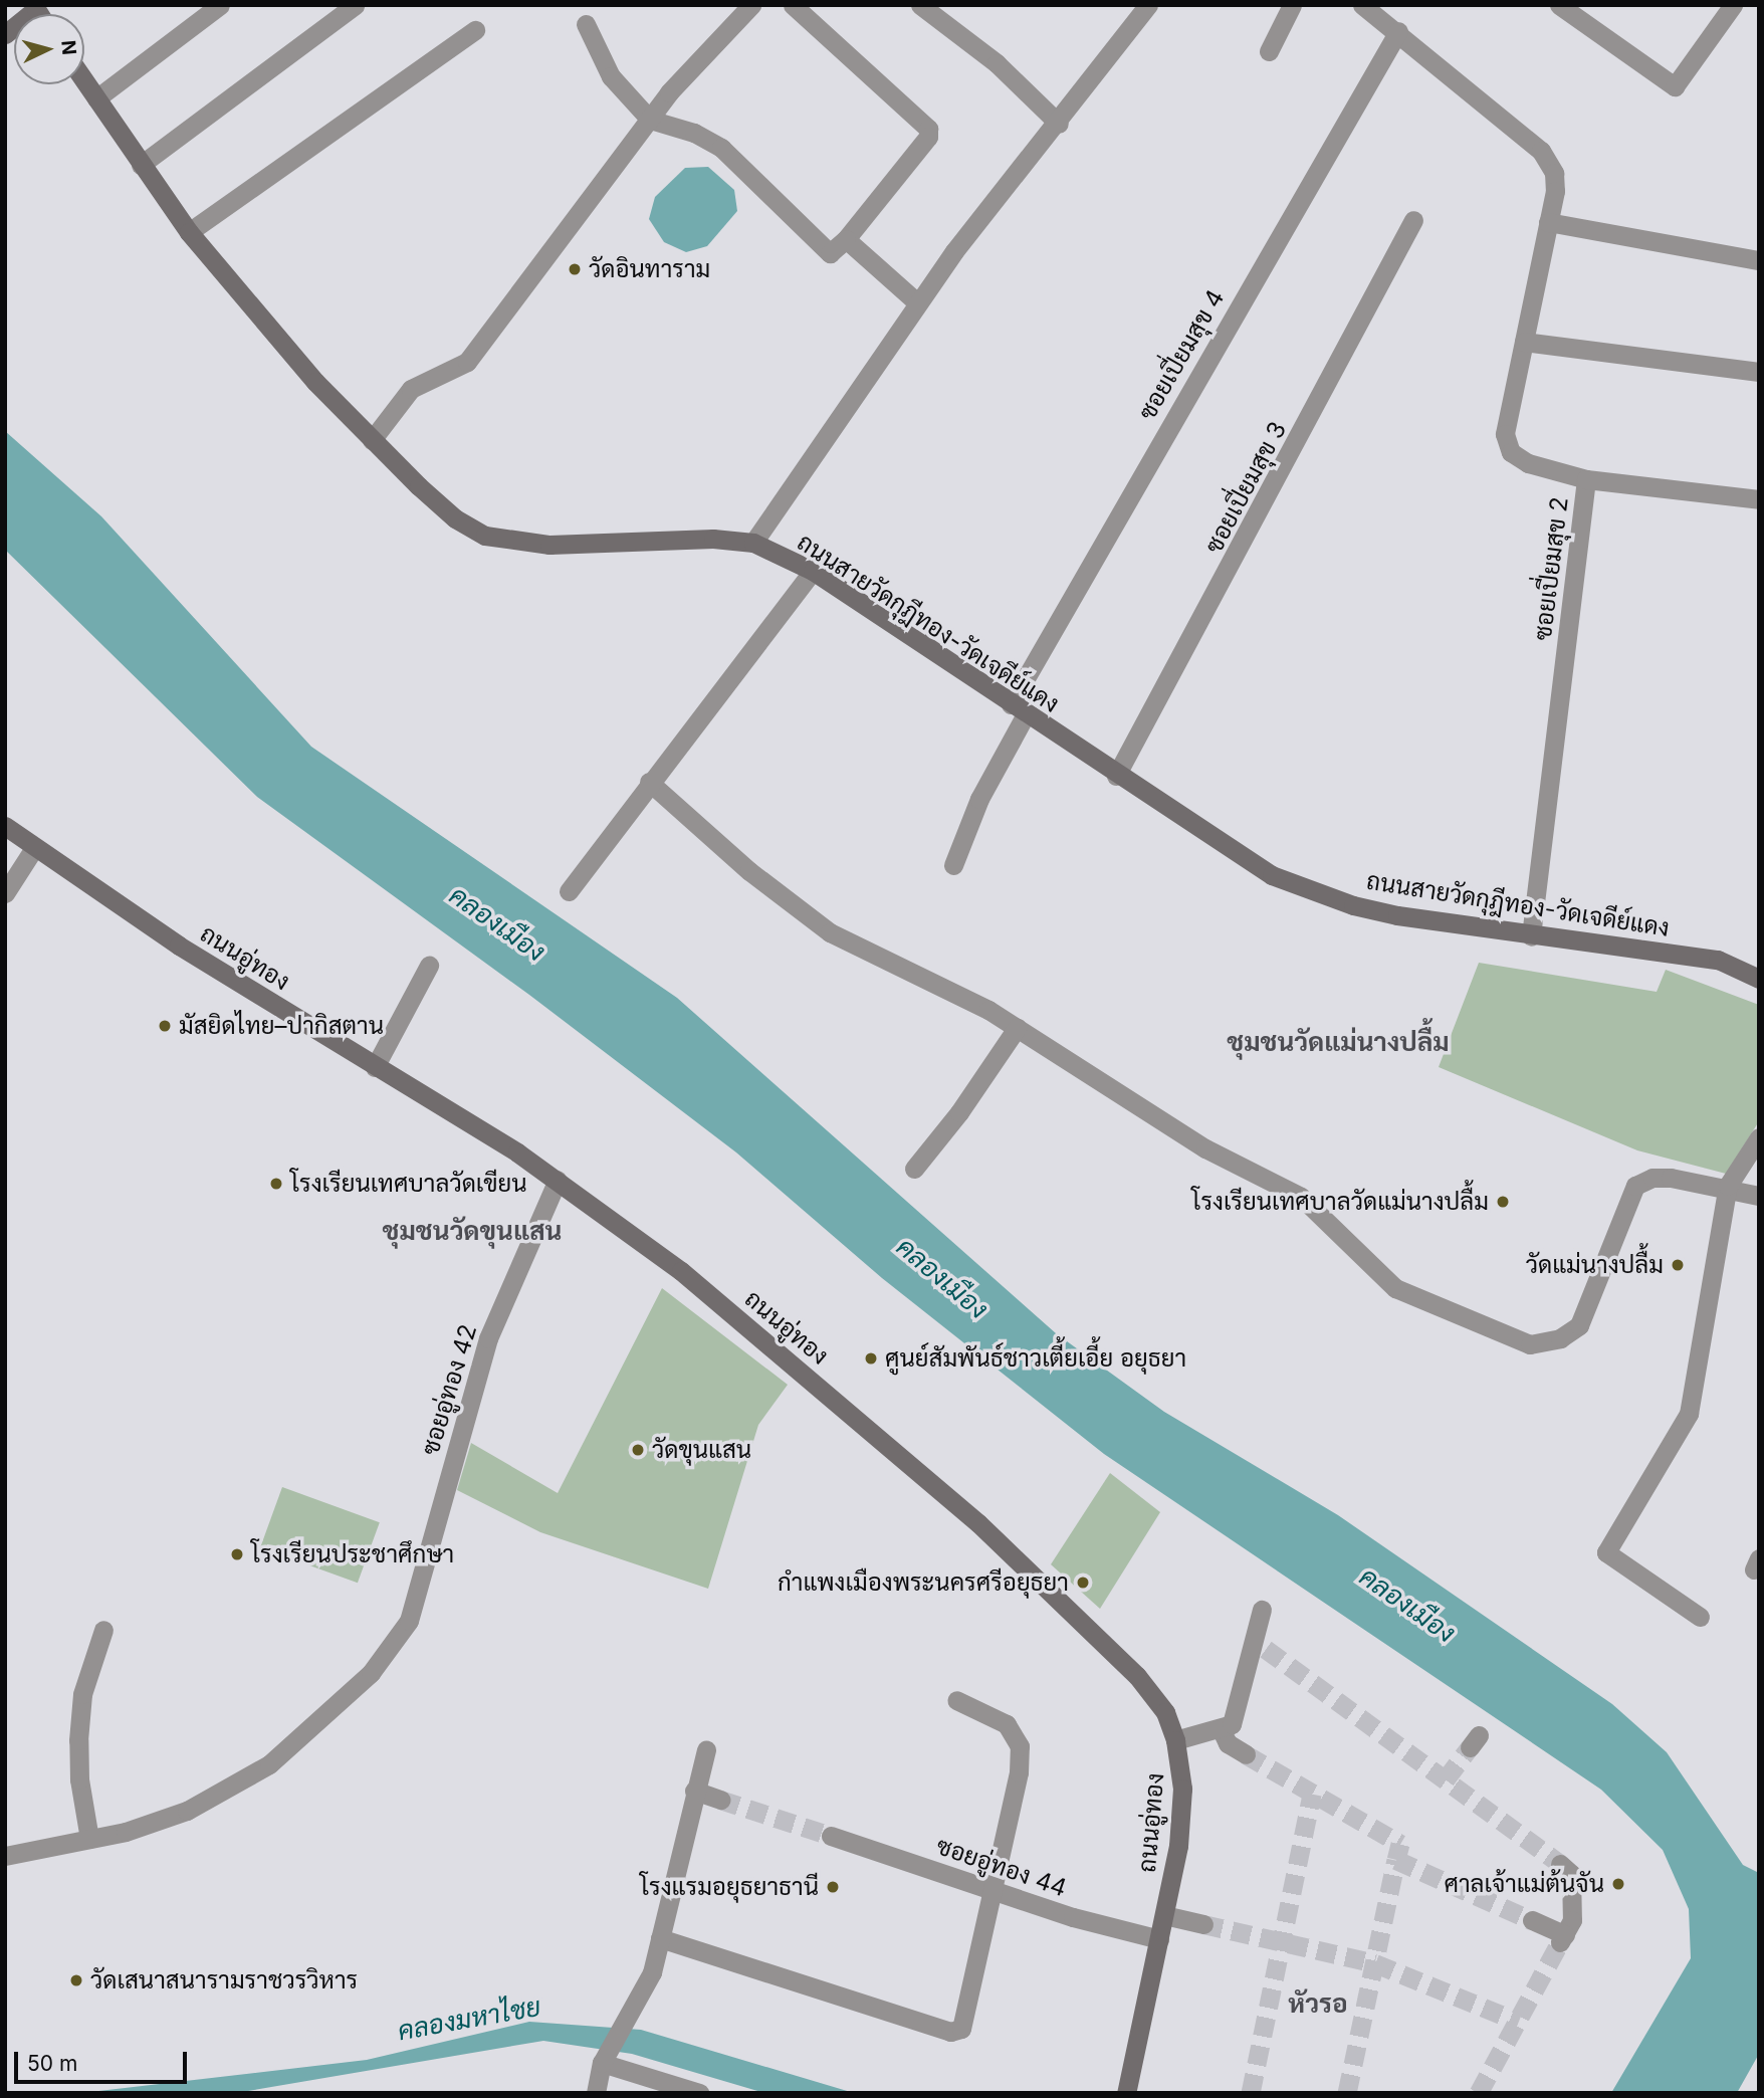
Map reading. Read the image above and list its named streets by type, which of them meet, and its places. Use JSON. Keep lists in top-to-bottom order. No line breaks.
{"streets":{"main road":["ถนนสายวัดกุฎีทอง-วัดเจดีย์แดง","ถนนอู่ทอง"],"street":["ซอยเปี่ยมสุข 4","ซอยเปี่ยมสุข 3","ซอยเปี่ยมสุข 2","ซอยอู่ทอง 42","ซอยอู่ทอง 44"]},"crossings":[["ซอยเปี่ยมสุข 4","ซอยเปี่ยมสุข 2"],["ซอยเปี่ยมสุข 4","ถนนสายวัดกุฎีทอง-วัดเจดีย์แดง"],["ซอยเปี่ยมสุข 3","ถนนสายวัดกุฎีทอง-วัดเจดีย์แดง"],["ซอยเปี่ยมสุข 2","ถนนสายวัดกุฎีทอง-วัดเจดีย์แดง"],["ถนนอู่ทอง","ซอยอู่ทอง 42"],["ถนนอู่ทอง","ซอยอู่ทอง 44"]],"districts":["ชุมชนวัดแม่นางปลื้ม","ชุมชนวัดขุนแสน","หัวรอ"],"water":["คลองเมือง","คลองมหาไชย"],"places":["วัดอินทาราม","มัสยิดไทย–ปากิสตาน","โรงเรียนเทศบาลวัดเขียน","โรงเรียนเทศบาลวัดแม่นางปลื้ม","วัดแม่นางปลื้ม","ศูนย์สัมพันธ์ชาวเตี้ยเอี้ย อยุธยา","วัดขุนแสน","โรงเรียนประชาศึกษา","กำแพงเมืองพระนครศรีอยุธยา","ศาลเจ้าแม่ต้นจัน","โรงแรมอยุธยาธานี","วัดเสนาสนารามราชวรวิหาร"],"scale_bar":"50 m","north":"right"}
